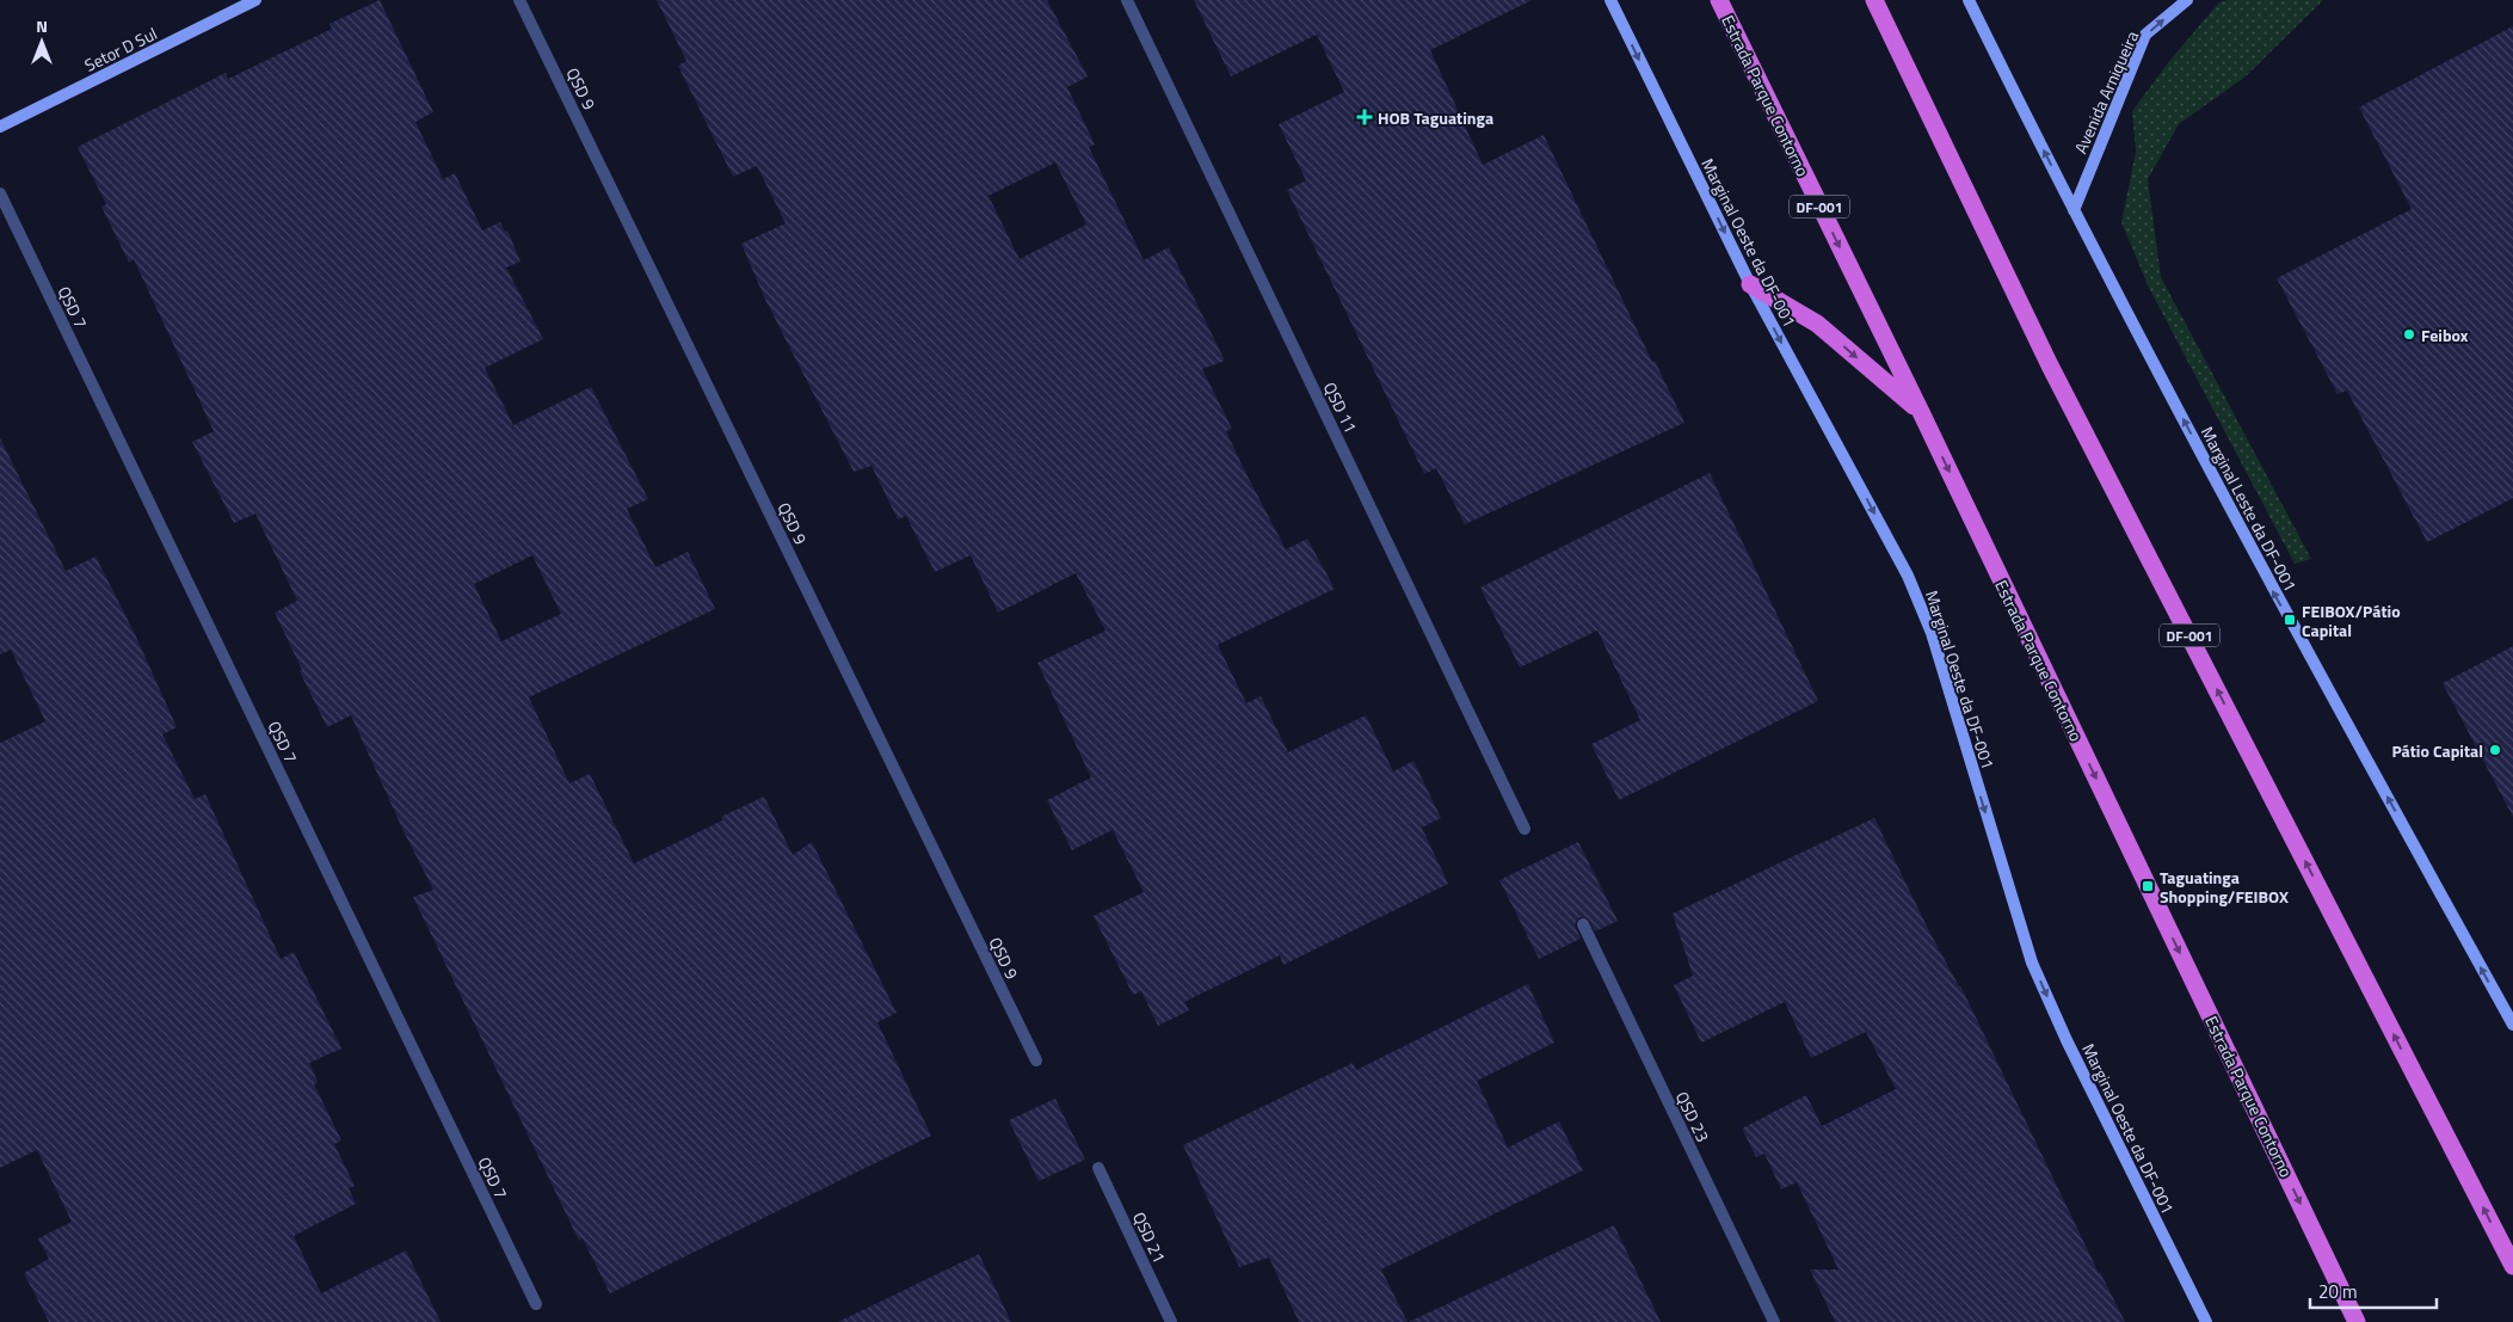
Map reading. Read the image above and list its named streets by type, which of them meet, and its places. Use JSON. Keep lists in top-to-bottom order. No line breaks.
{"streets":{"highway":["Estrada Parque Contorno","DF-001"],"main road":["Setor D Sul","Avenida Arniqueira","Marginal Oeste da DF-001","Marginal Leste da DF-001"],"street":["QSD 9","QSD 7","QSD 11","QSD 23","QSD 21"]},"crossings":[["Avenida Arniqueira","Marginal Leste da DF-001"]],"one_way":["Avenida Arniqueira","Marginal Oeste da DF-001","Marginal Leste da DF-001"],"places":{"health":["HOB Taguatinga"],"other":["Feibox","Pátio Capital"],"transit":["FEIBOX/Pátio Capital","Taguatinga Shopping/FEIBOX"]},"scale_bar":"20 m","north":"top"}
